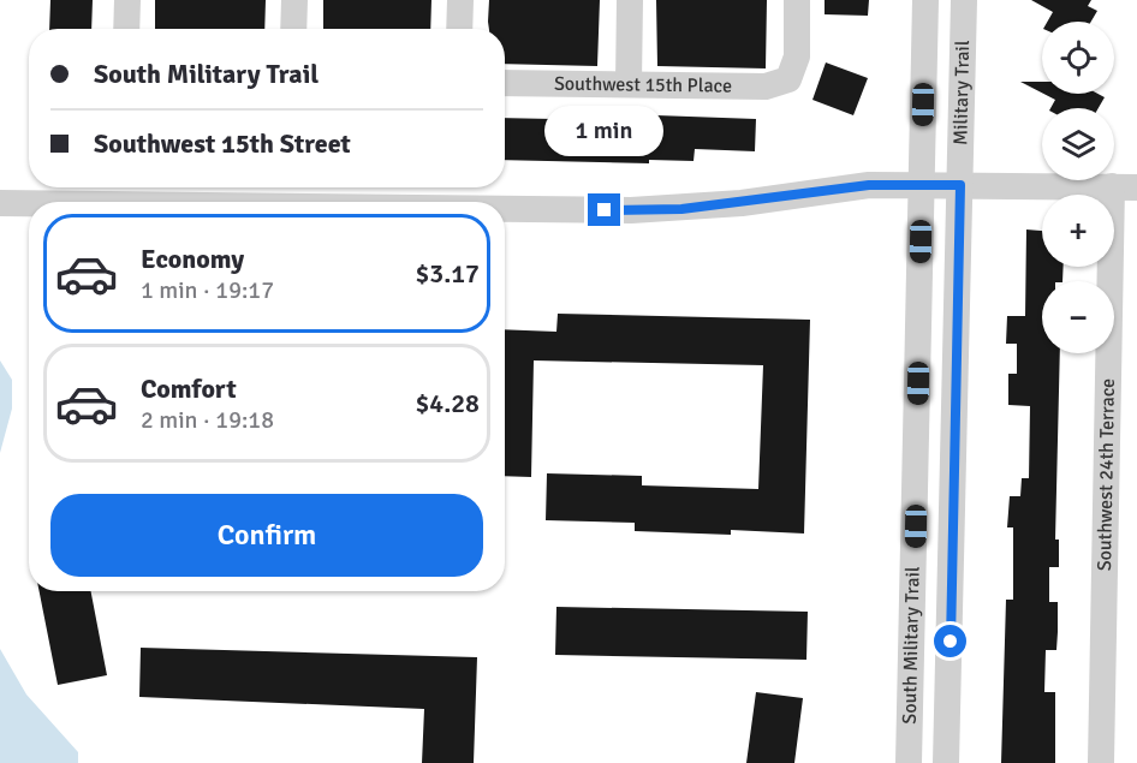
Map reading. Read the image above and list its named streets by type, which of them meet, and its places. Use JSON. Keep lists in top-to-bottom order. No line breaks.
{"streets":{"street":["Southwest 15th Place","Military Trail","Southwest 24th Terrace","South Military Trail"]},"crossings":[["Military Trail","South Military Trail"]],"page":{"map_buttons":["+","−"],"banner":["South Military Trail","Southwest 15th Street"],"bubble":"1 min","list":[{"name":"Economy","note":"1 min · 19:17","value":"$3.17"},{"name":"Comfort","note":"2 min · 19:18","value":"$4.28"}],"buttons":"Confirm"}}
